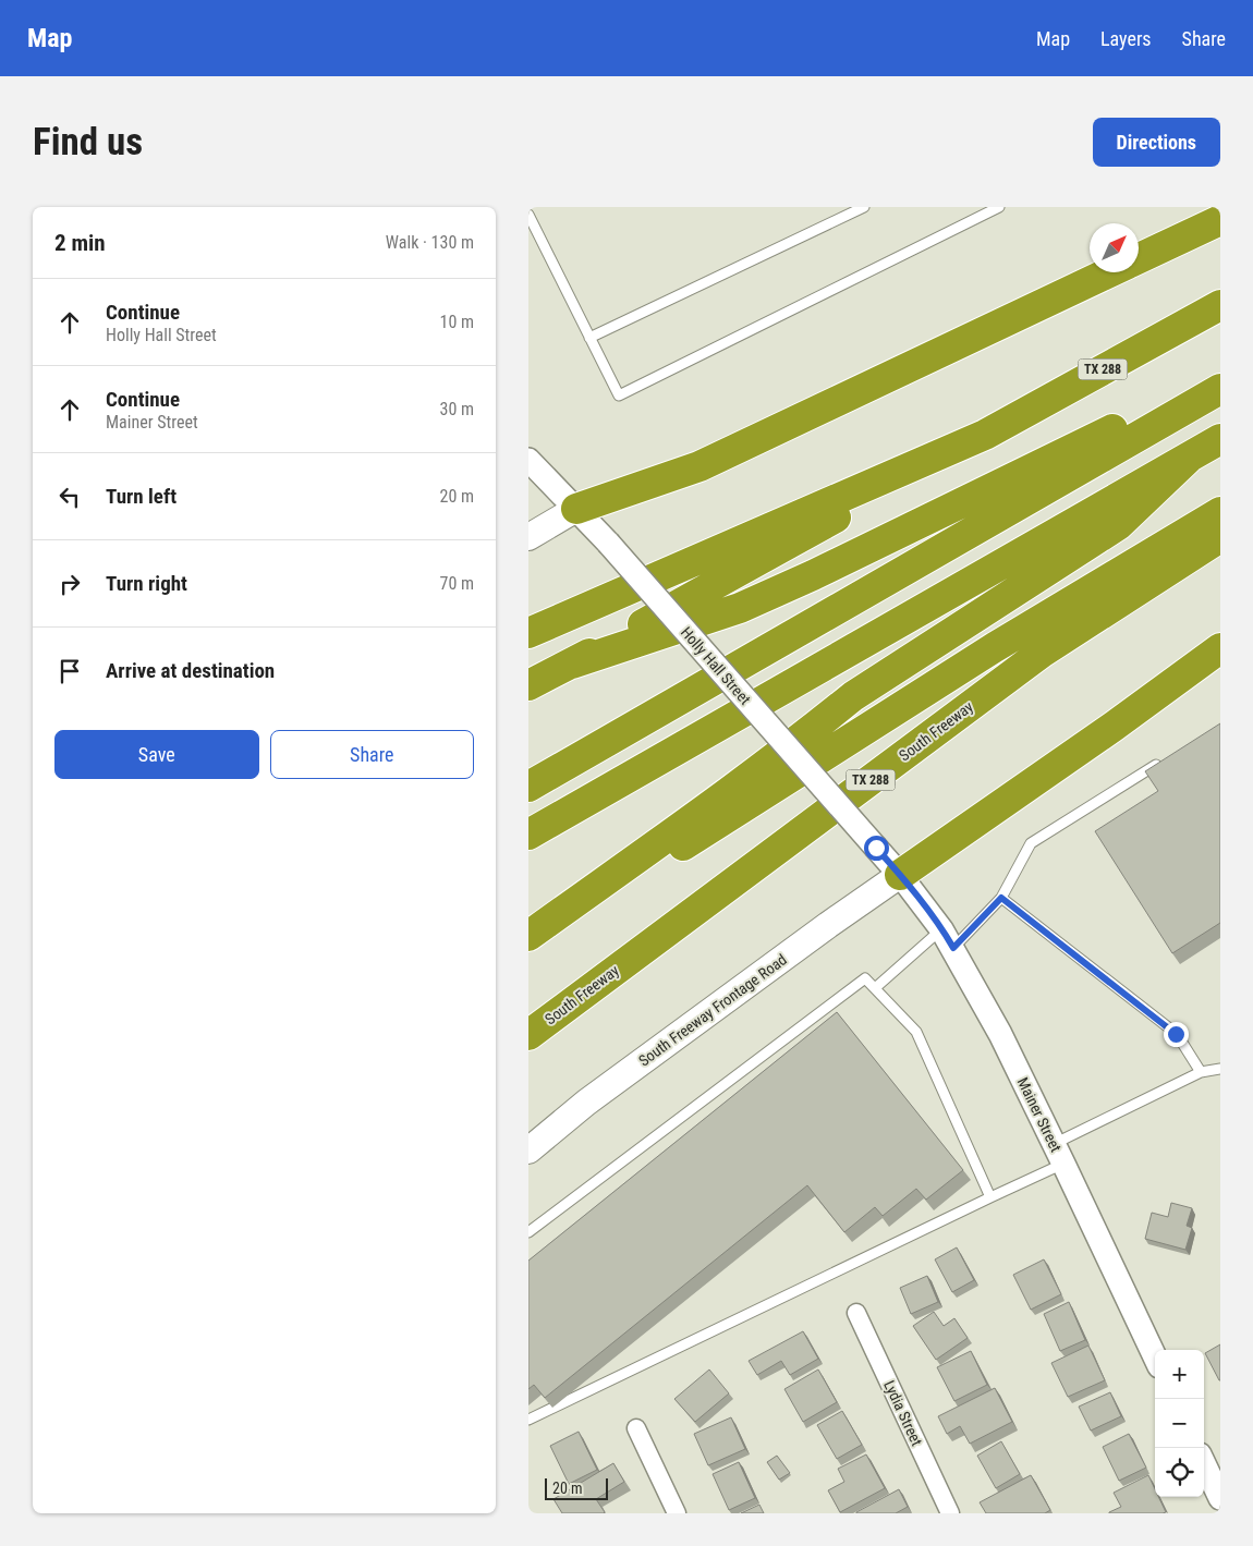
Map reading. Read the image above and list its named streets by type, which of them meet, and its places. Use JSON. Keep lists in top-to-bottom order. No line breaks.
{"streets":{"highway":["TX 288","South Freeway"],"main road":["South Freeway Frontage Road"],"street":["Holly Hall Street","Mainer Street","Lydia Street"]},"crossings":[["Holly Hall Street","South Freeway Frontage Road"],["Holly Hall Street","Mainer Street"],["South Freeway Frontage Road","Mainer Street"]],"scale_bar":"20 m","north":"top right","page":{"header":"Map","nav":["Map","Layers","Share"],"buttons":["Directions",["Save","Share"]],"title":"Find us","heading":["2 min","Walk · 130 m"],"list":[["Continue","Holly Hall Street","10 m"],["Continue","Mainer Street","30 m"],["Turn left","20 m"],["Turn right","70 m"],"Arrive at destination"],"map_buttons":["+","−"],"scale":"20 m"}}
